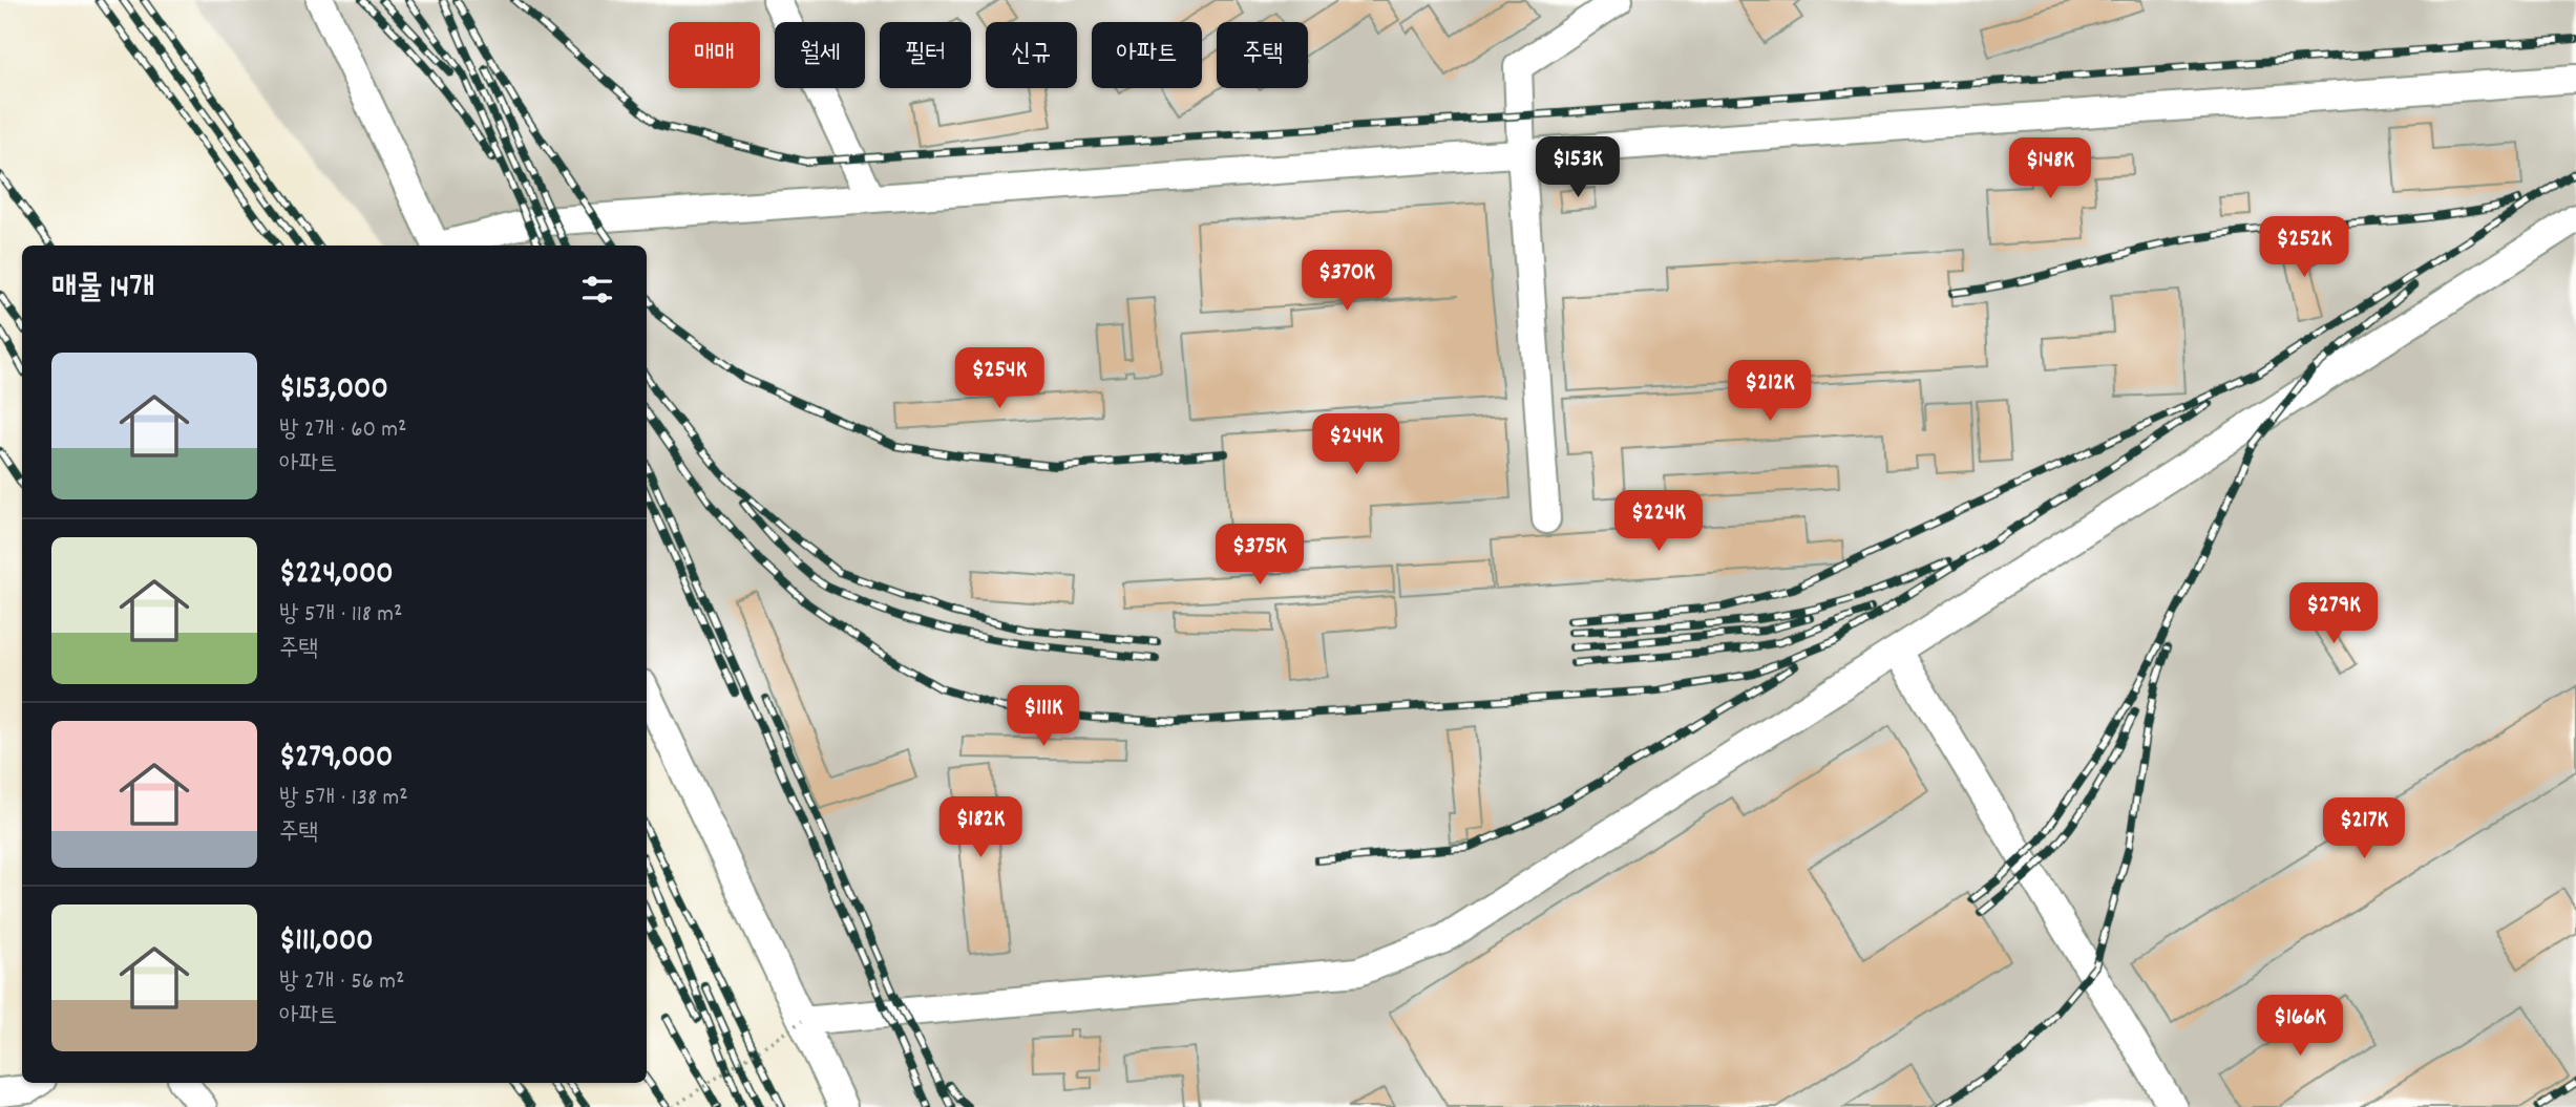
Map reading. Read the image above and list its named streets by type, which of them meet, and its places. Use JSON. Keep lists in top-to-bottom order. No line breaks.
{"page":{"chip":["매매","월세","필터","신규","아파트","주택"],"price":["$153K","$148K","$252K","$370K","$254K","$212K","$244K","$224K","$375K","$279K","$111K","$182K","$217K","$166K"],"heading":"매물 14개","list":[{"name":"$153,000","note":"방 2개 · 60 m² · 아파트"},{"name":"$224,000","note":"방 5개 · 118 m² · 주택"},{"name":"$279,000","note":"방 5개 · 138 m² · 주택"},{"name":"$111,000","note":"방 2개 · 56 m² · 아파트"}]}}
